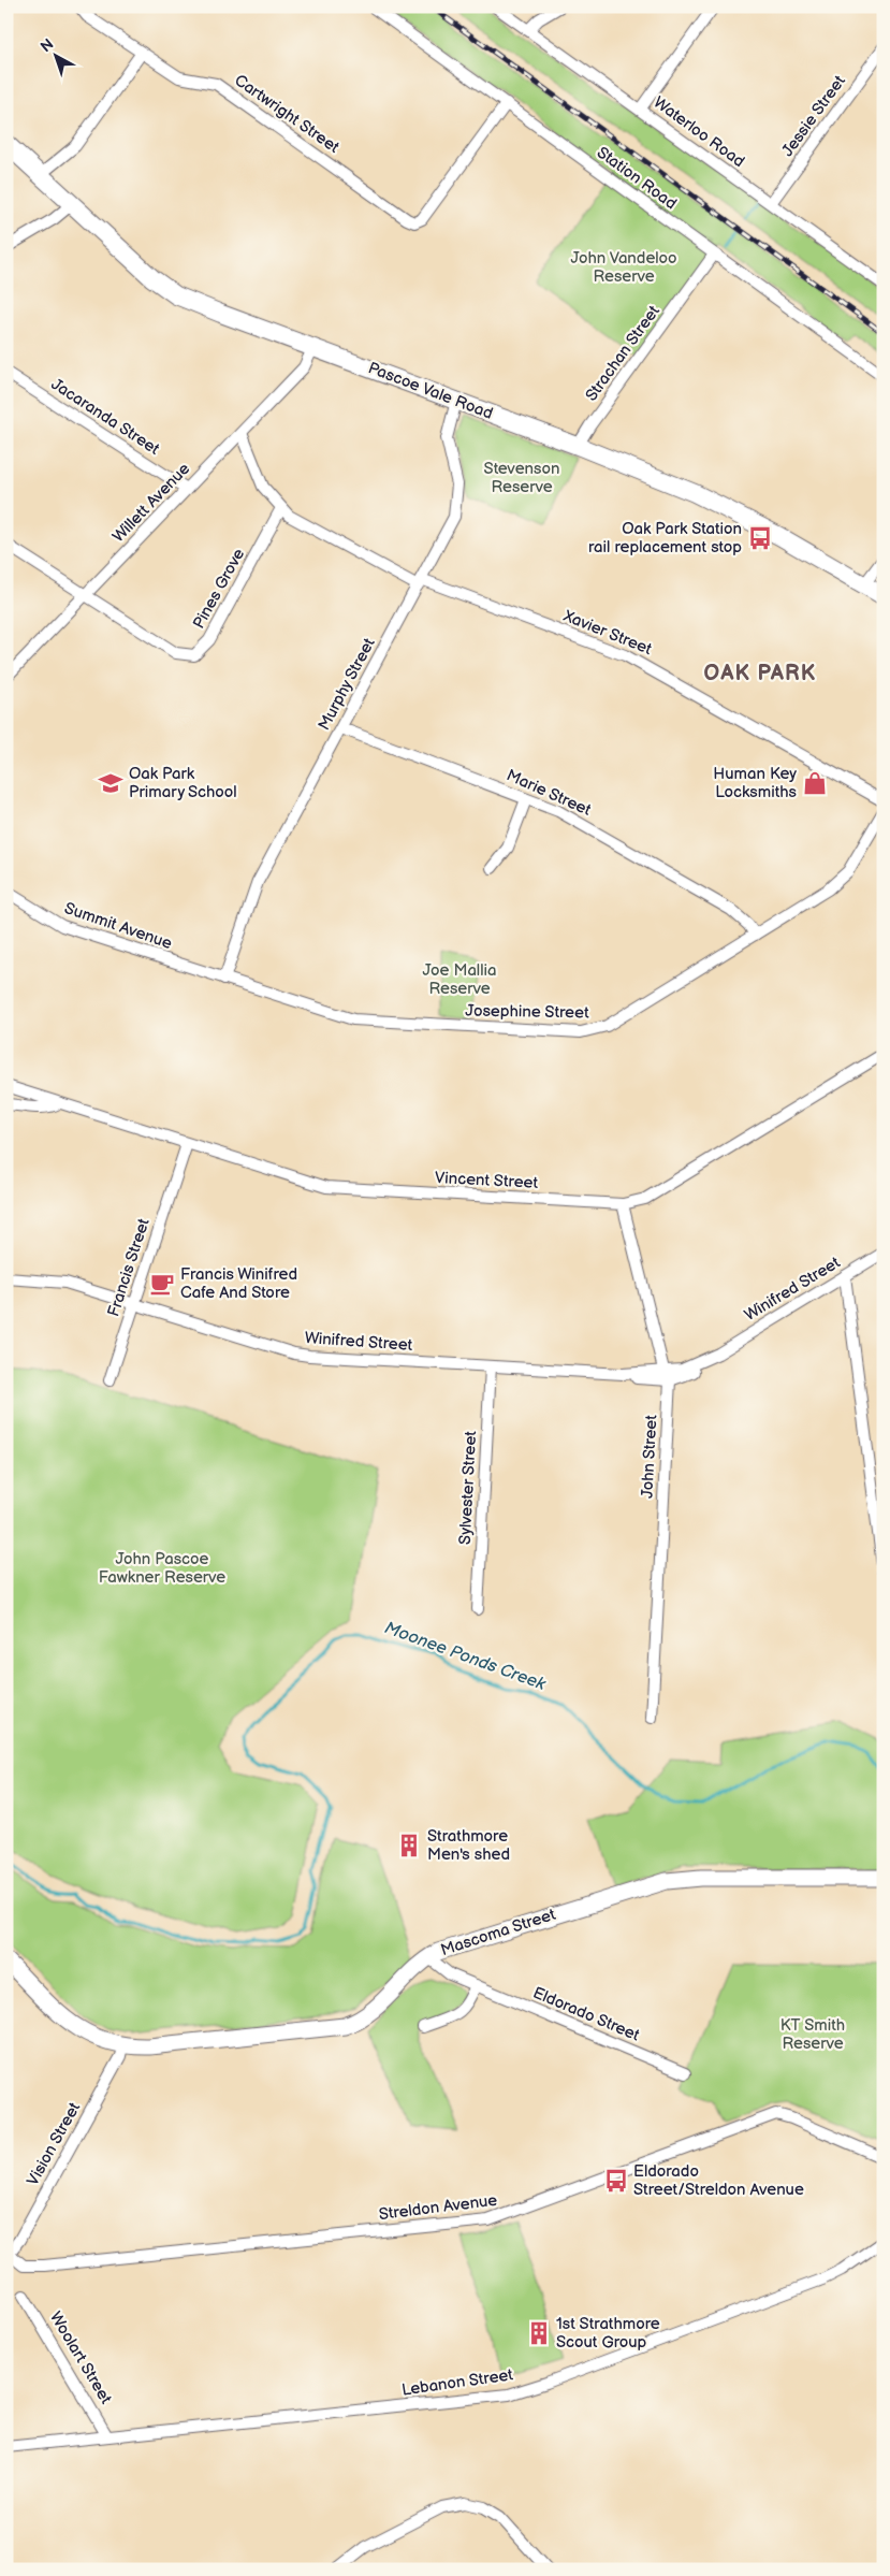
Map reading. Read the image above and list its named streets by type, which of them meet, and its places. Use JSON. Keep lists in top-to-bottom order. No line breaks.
{"streets":{"main road":["Pascoe Vale Road","Mascoma Street"],"street":["Cartwright Street","Jessie Street","Waterloo Road","Station Road","Strachan Street","Jacaranda Street","Willett Avenue","Pines Grove","Xavier Street","Murphy Street","Marie Street","Summit Avenue","Josephine Street","Vincent Street","Francis Street","Winifred Street","John Street","Sylvester Street","Eldorado Street","Vision Street","Streldon Avenue","Woolart Street","Lebanon Street"]},"crossings":[["Cartwright Street","Station Road"],["Jessie Street","Waterloo Road"],["Station Road","Strachan Street"],["Strachan Street","Pascoe Vale Road"],["Pascoe Vale Road","Willett Avenue"],["Pascoe Vale Road","Murphy Street"],["Jacaranda Street","Willett Avenue"],["Willett Avenue","Pines Grove"],["Willett Avenue","Xavier Street"],["Pines Grove","Xavier Street"],["Xavier Street","Murphy Street"],["Murphy Street","Marie Street"],["Murphy Street","Summit Avenue"],["Murphy Street","Josephine Street"],["Marie Street","Josephine Street"],["Summit Avenue","Josephine Street"],["Vincent Street","Francis Street"],["Francis Street","Winifred Street"],["Winifred Street","John Street"],["Winifred Street","Sylvester Street"],["Mascoma Street","Eldorado Street"],["Mascoma Street","Vision Street"],["Vision Street","Streldon Avenue"],["Woolart Street","Lebanon Street"]],"districts":["OAK PARK"],"water":["Moonee Ponds Creek"],"parks":["John Vandeloo Reserve","Stevenson Reserve","Joe Mallia Reserve","John Pascoe Fawkner Reserve","KT Smith Reserve"],"places":{"bus stop":["Oak Park Station rail replacement stop","Eldorado Street/Streldon Avenue"],"school or university":["Oak Park Primary School"],"shop":["Human Key Locksmiths"],"cafe":["Francis Winifred Cafe And Store"],"building":["Strathmore Men's shed","1st Strathmore Scout Group"]},"north":"top left"}
